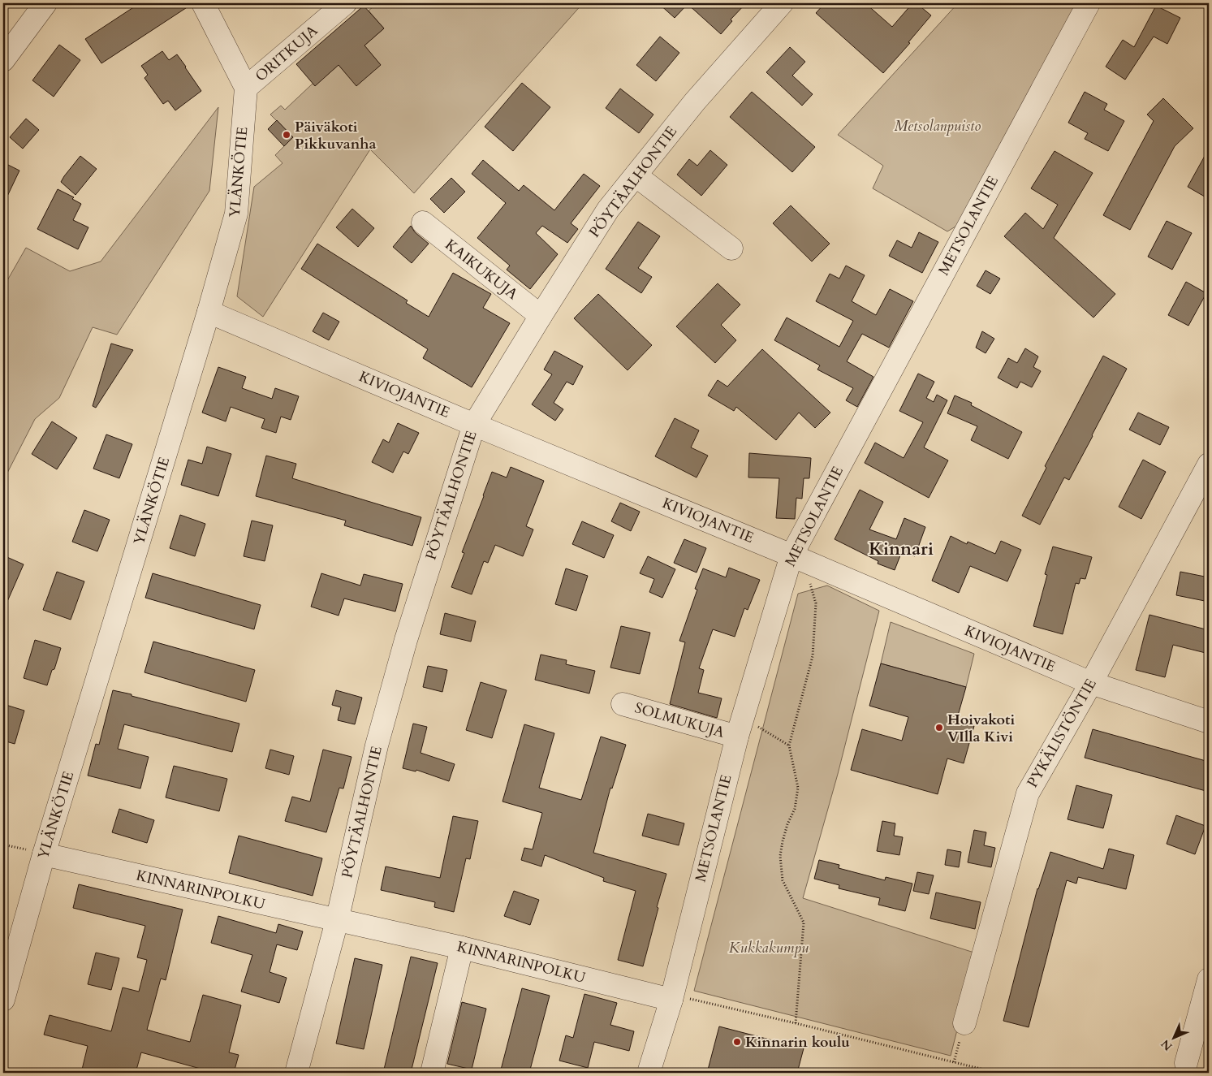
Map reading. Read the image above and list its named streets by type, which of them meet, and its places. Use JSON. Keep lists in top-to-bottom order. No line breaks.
{"streets":{"street":["ORITKUJA","YLÄNKÖTIE","PÖYTÄALHONTIE","METSOLANTIE","KAIKUKUJA","KIVIOJANTIE","SOLMUKUJA","PYKÄLISTÖNTIE","KINNARINPOLKU"]},"crossings":[["ORITKUJA","YLÄNKÖTIE"],["YLÄNKÖTIE","KIVIOJANTIE"],["YLÄNKÖTIE","KINNARINPOLKU"],["PÖYTÄALHONTIE","KAIKUKUJA"],["PÖYTÄALHONTIE","KIVIOJANTIE"],["PÖYTÄALHONTIE","KINNARINPOLKU"],["METSOLANTIE","KIVIOJANTIE"],["METSOLANTIE","SOLMUKUJA"],["METSOLANTIE","KINNARINPOLKU"],["KIVIOJANTIE","PYKÄLISTÖNTIE"]],"districts":["Kinnari"],"parks":["Metsolanpuisto","Kukkakumpu"],"places":["Päiväkoti Pikkuvanha","Hoivakoti VIlla Kivi","Kinnarin koulu"],"north":"bottom left"}
